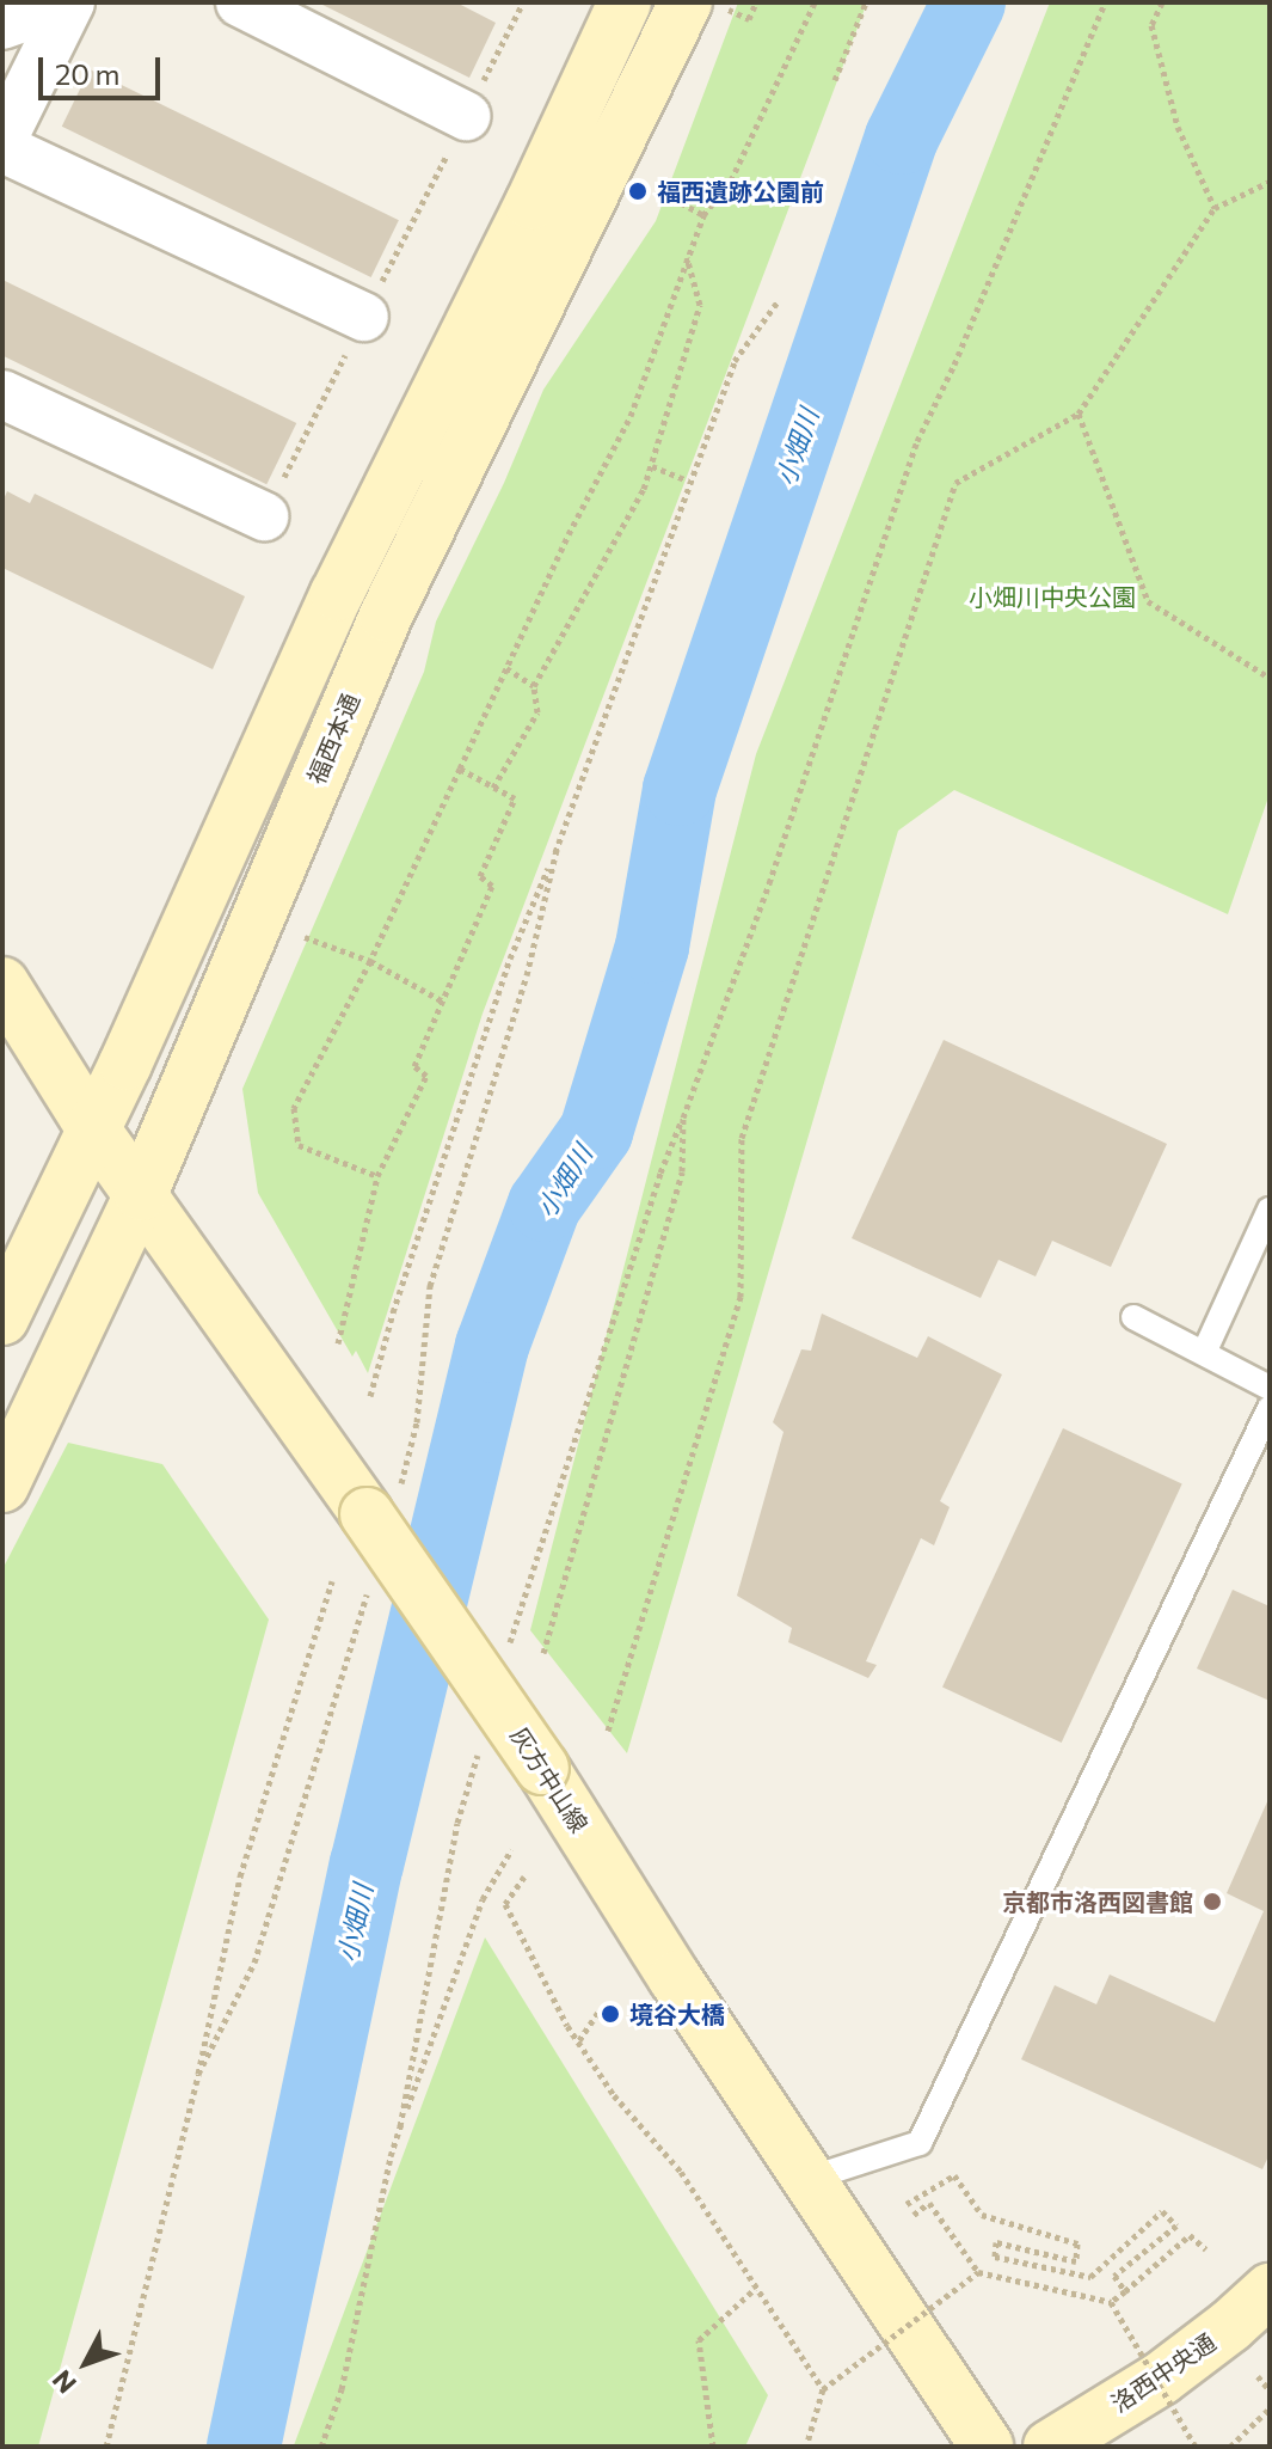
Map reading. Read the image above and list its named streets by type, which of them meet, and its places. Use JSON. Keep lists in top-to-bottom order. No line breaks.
{"streets":{"street":["福西本通","灰方中山線","洛西中央通"]},"crossings":[["福西本通","灰方中山線"]],"water":["小畑川"],"parks":["小畑川中央公園"],"places":["福西遺跡公園前","京都市洛西図書館","境谷大橋"],"scale_bar":"20 m","north":"bottom left"}
